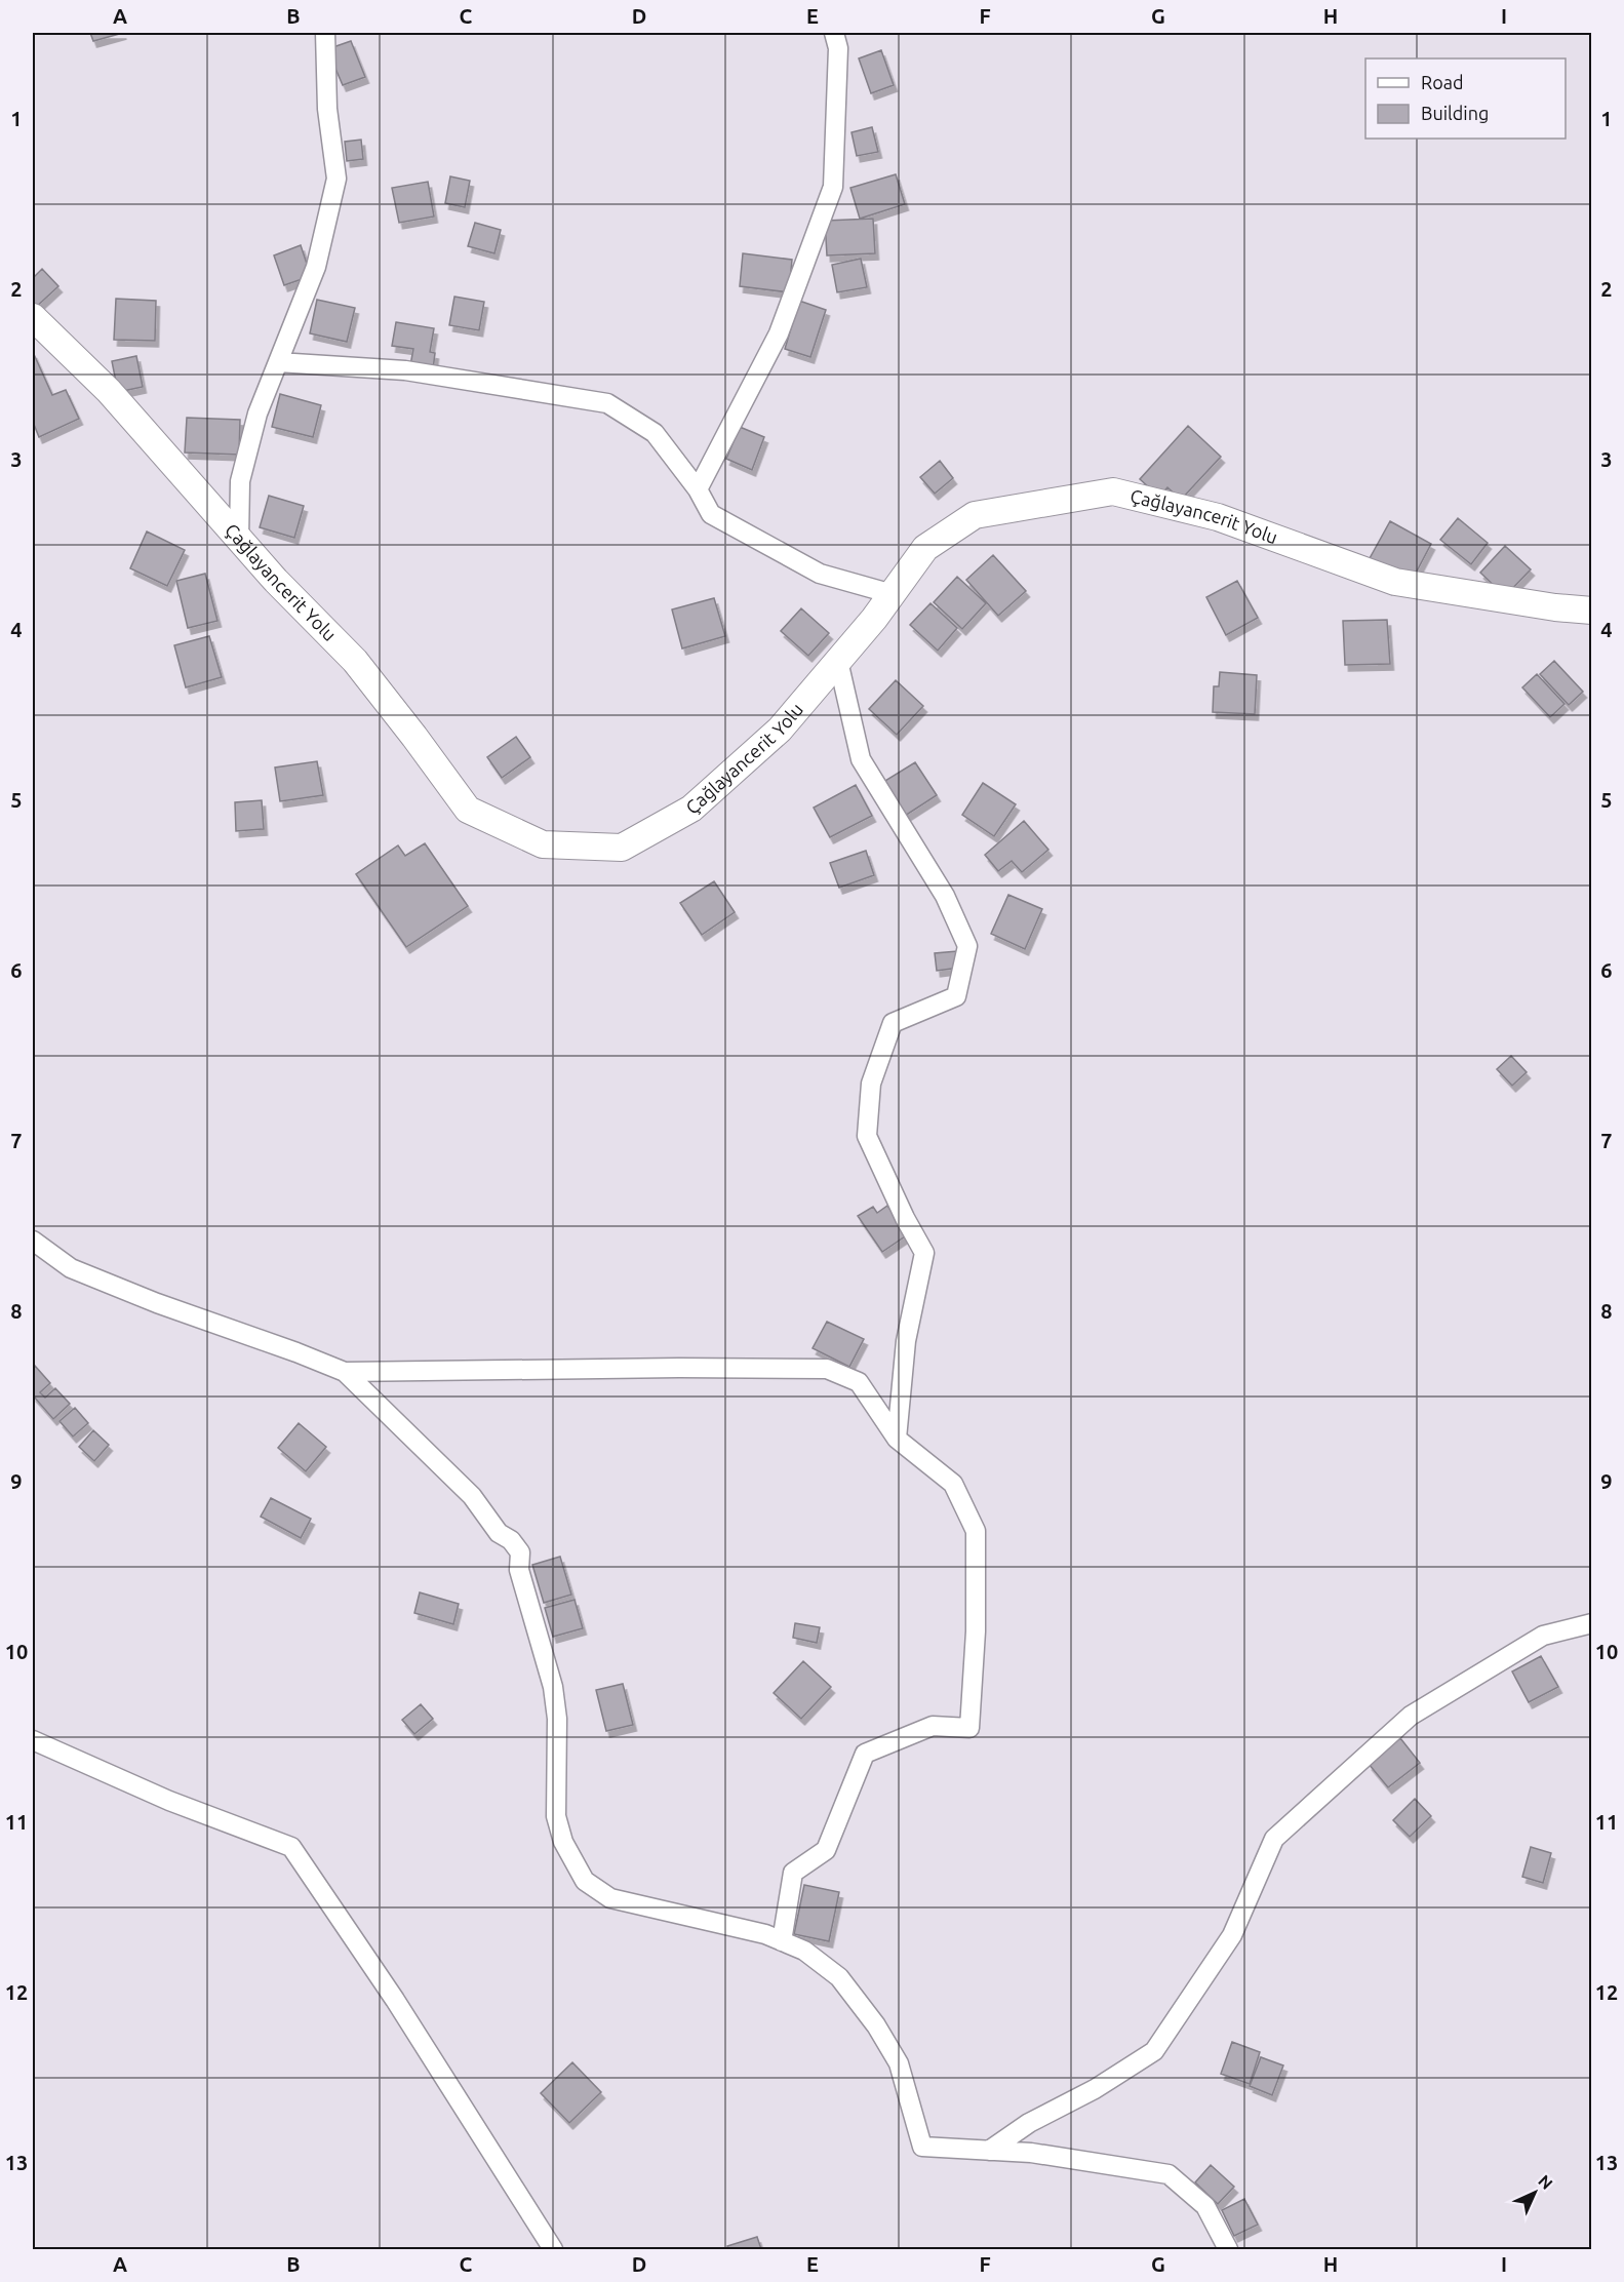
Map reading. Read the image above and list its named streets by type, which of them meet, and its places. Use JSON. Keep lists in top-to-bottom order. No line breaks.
{"streets":{"main road":["Çağlayancerit Yolu"]},"legend":["Road","Building"],"north":"top right","grid":{"columns":["A","B","C","D","E","F","G","H","I"],"rows":["1","2","3","4","5","6","7","8","9","10","11","12","13"]}}
